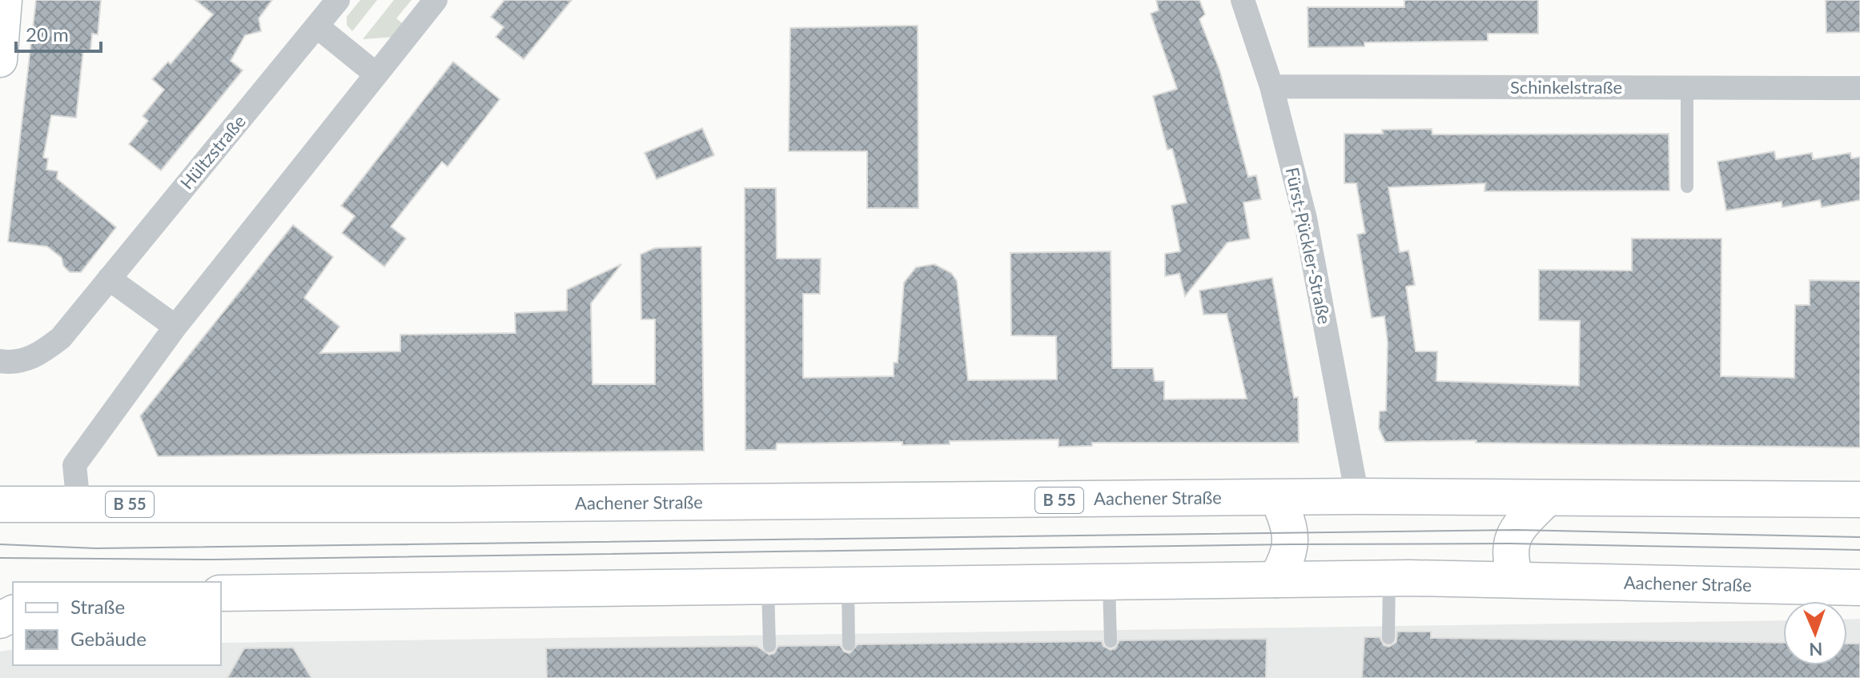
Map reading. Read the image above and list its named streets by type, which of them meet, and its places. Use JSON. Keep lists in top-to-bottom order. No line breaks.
{"streets":{"main road":["Aachener Straße","B 55"],"street":["Schinkelstraße","Hültzstraße","Fürst-Pückler-Straße"]},"crossings":[["Schinkelstraße","Fürst-Pückler-Straße"],["Fürst-Pückler-Straße","Aachener Straße"]],"legend":["Straße","Gebäude"],"scale_bar":"20 m","north":"bottom"}
